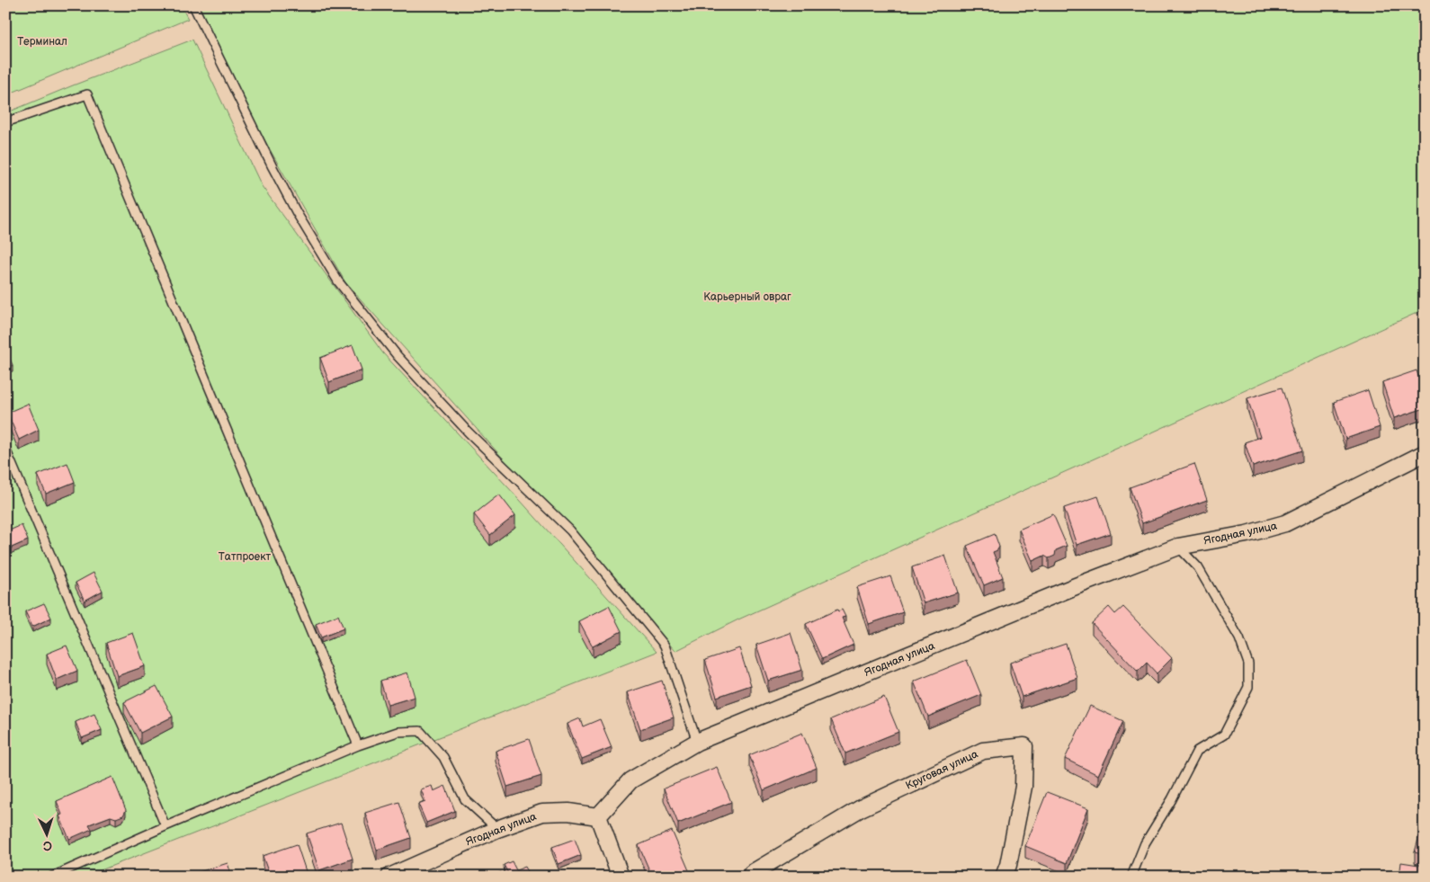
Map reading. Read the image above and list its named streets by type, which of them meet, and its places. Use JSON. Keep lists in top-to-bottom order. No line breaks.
{"streets":{"street":["Ягодная улица","Круговая улица"]},"parks":["Терминал","Карьерный овраг","Татпроект"],"north":"bottom"}
